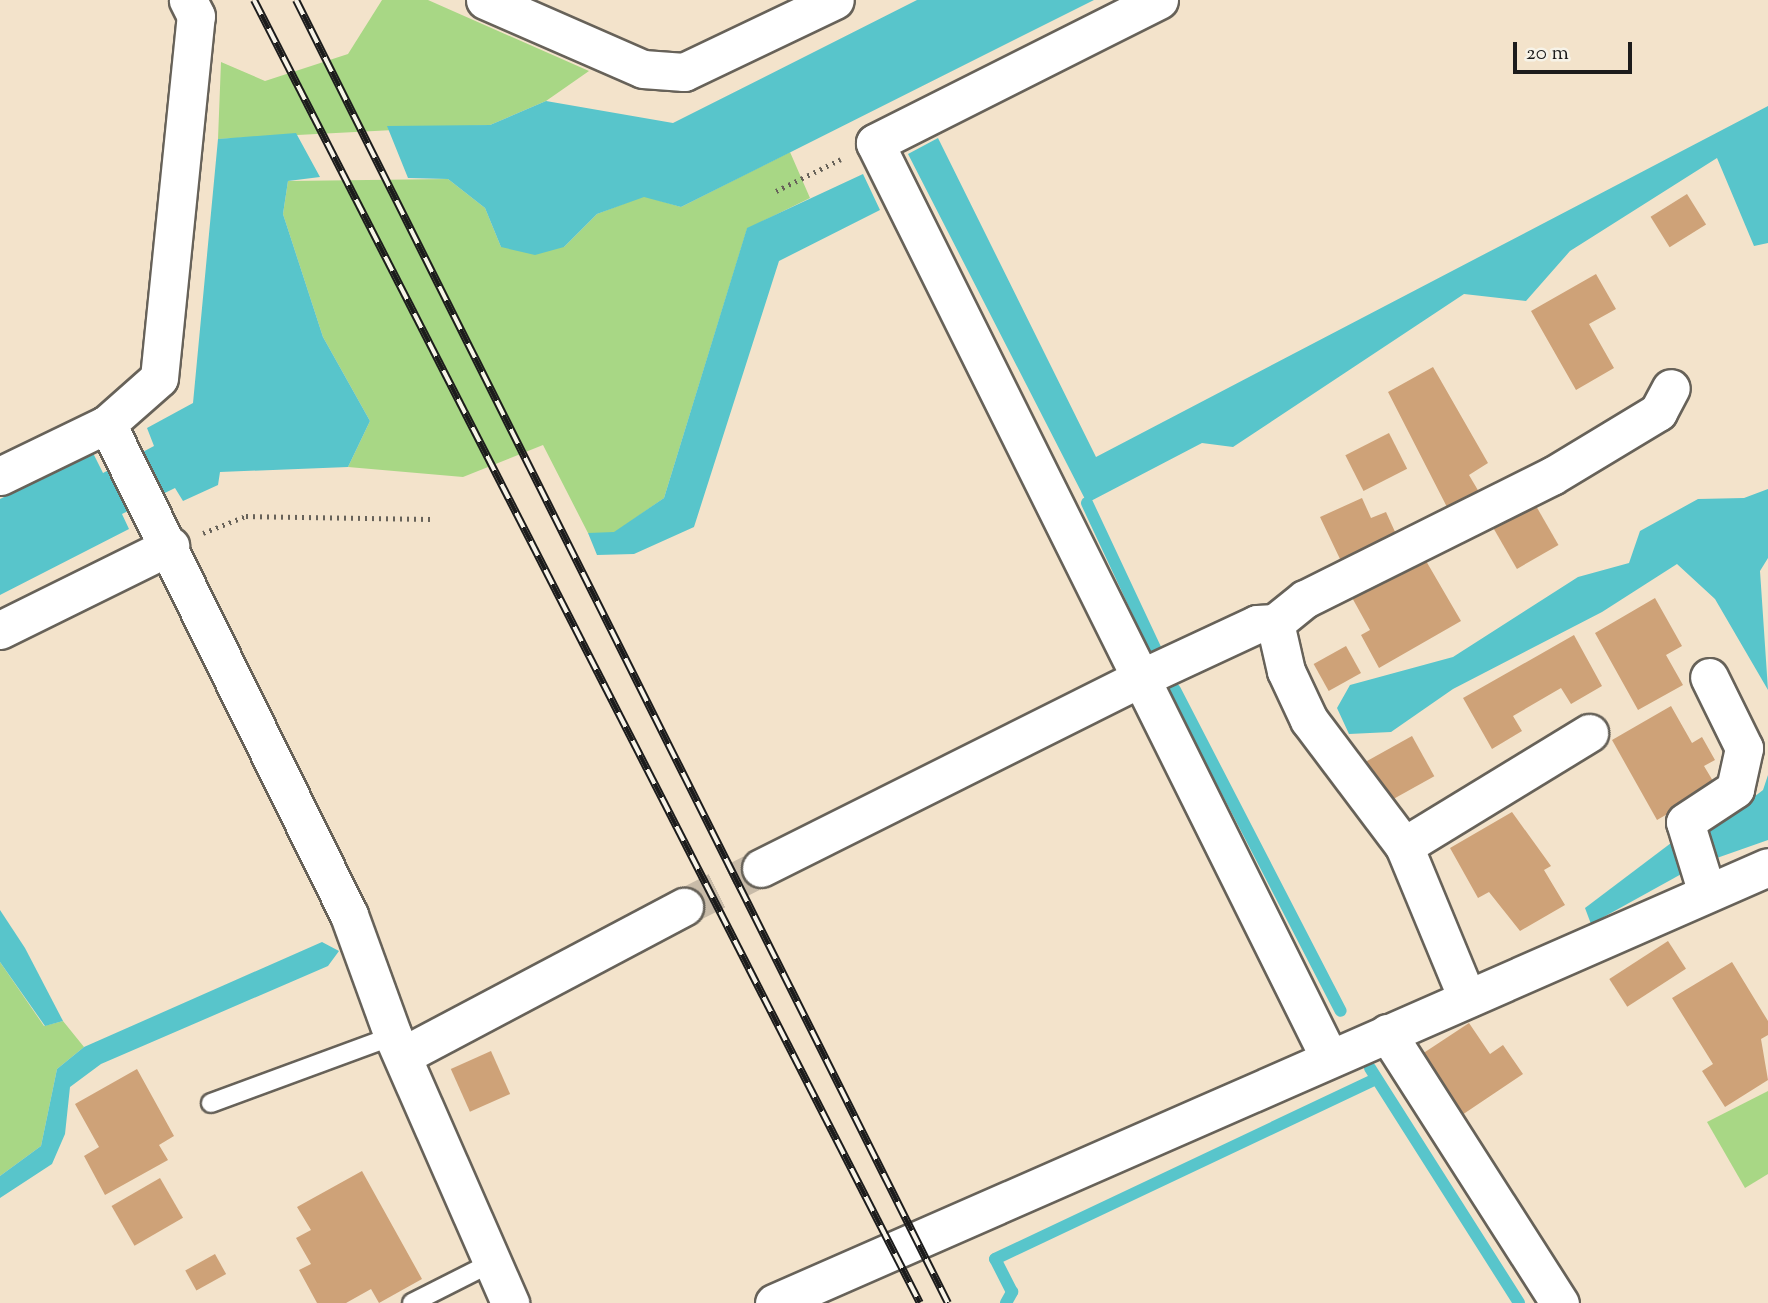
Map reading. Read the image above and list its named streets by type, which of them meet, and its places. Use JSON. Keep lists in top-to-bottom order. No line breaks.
{"scale_bar":"20 m"}
